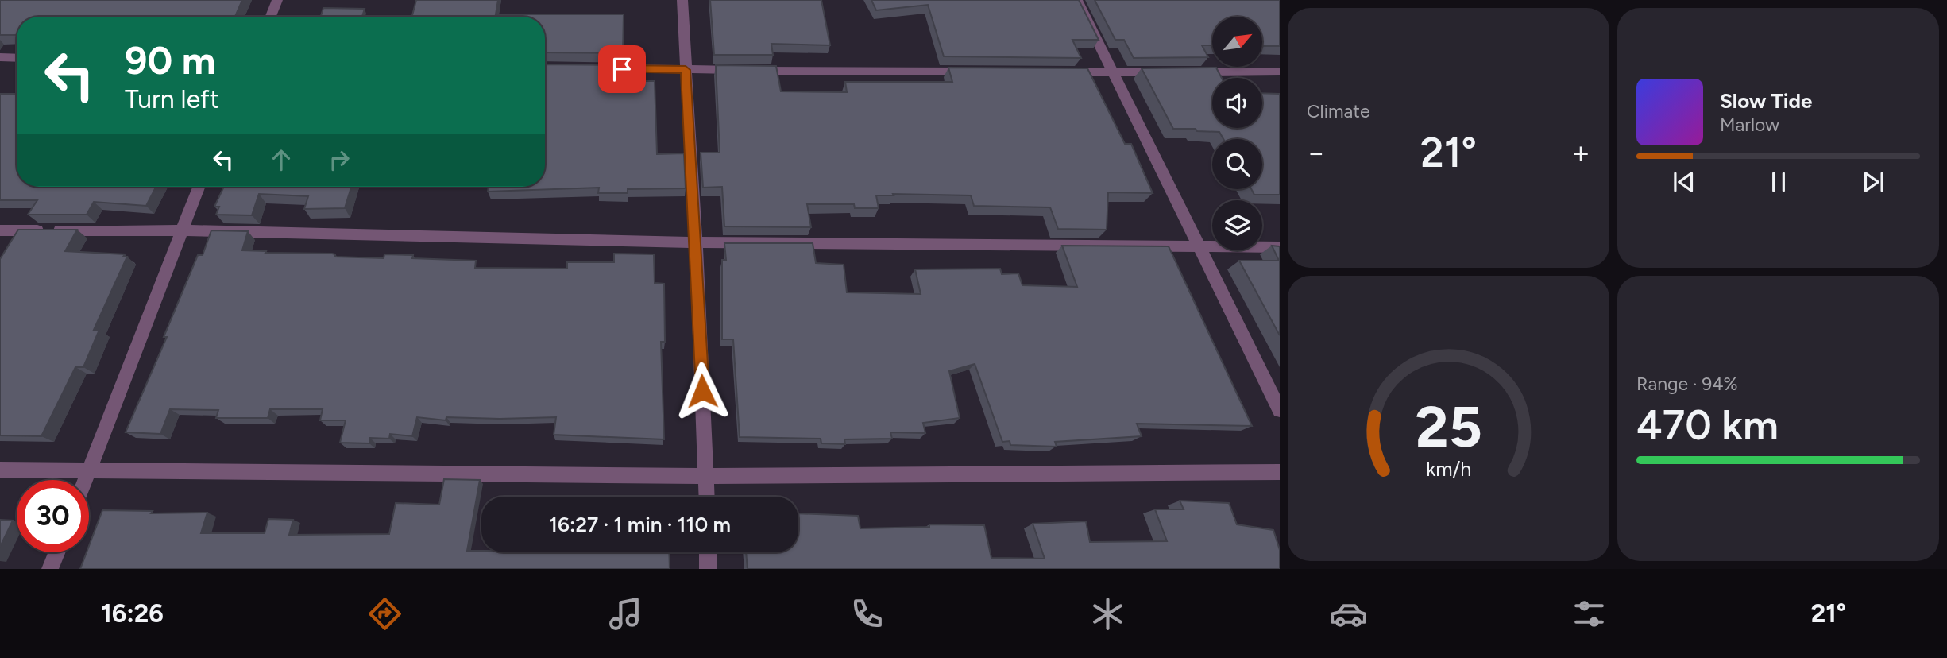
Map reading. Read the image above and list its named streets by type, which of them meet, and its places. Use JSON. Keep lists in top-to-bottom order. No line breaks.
{"north":"top right","page":{"tile":["Climate",["Range · 94%","470 km"]],"turn":["90 m","Turn left"],"song":["Slow Tide","Marlow"],"heat":["−","21°","+"],"limit":"30","trip":"16:27 · 1 min · 110 m","tabs":["16:26","21°"],"gauge":["25","km/h"]}}
